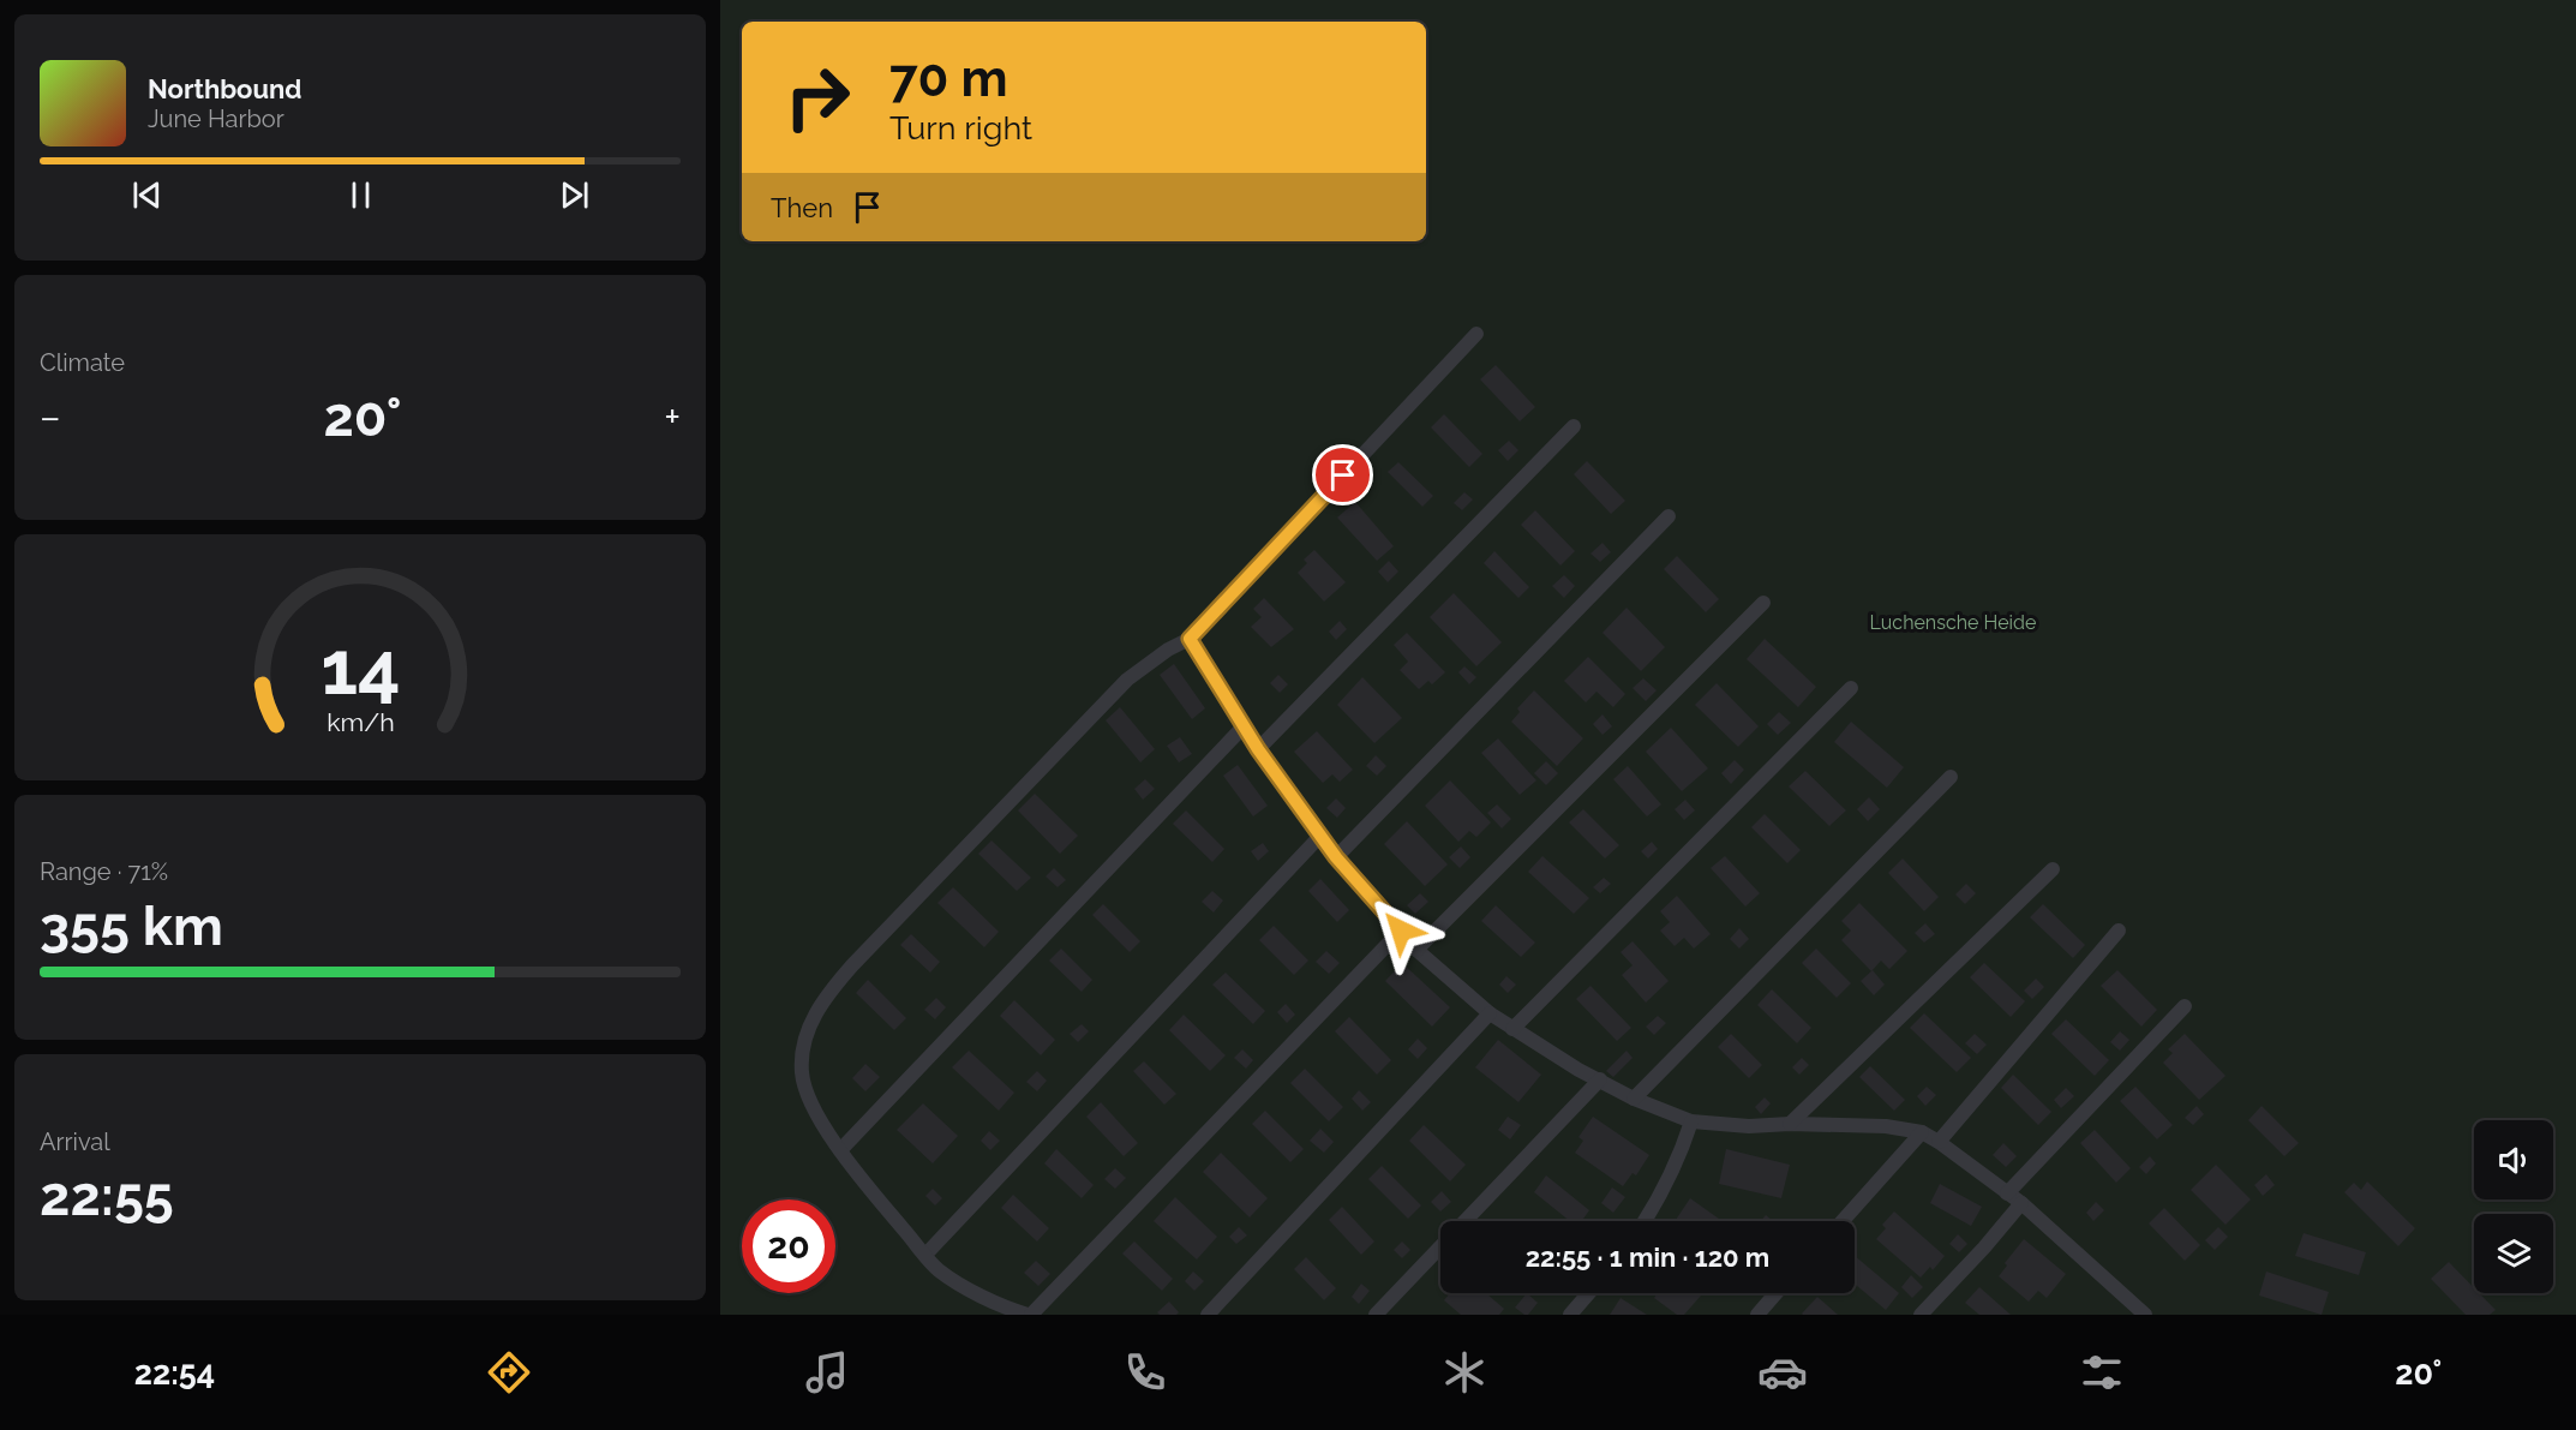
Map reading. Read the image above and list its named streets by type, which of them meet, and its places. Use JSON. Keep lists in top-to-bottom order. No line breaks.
{"parks":["Luchensche Heide"],"page":{"turn":["70 m","Turn right"],"song":["Northbound","June Harbor"],"then":"Then","tile":["Climate",["Range · 71%","355 km"],["Arrival","22:55"]],"heat":["−","20°","+"],"limit":"20","trip":"22:55 · 1 min · 120 m","tabs":["22:54","20°"],"gauge":["14","km/h"]}}
